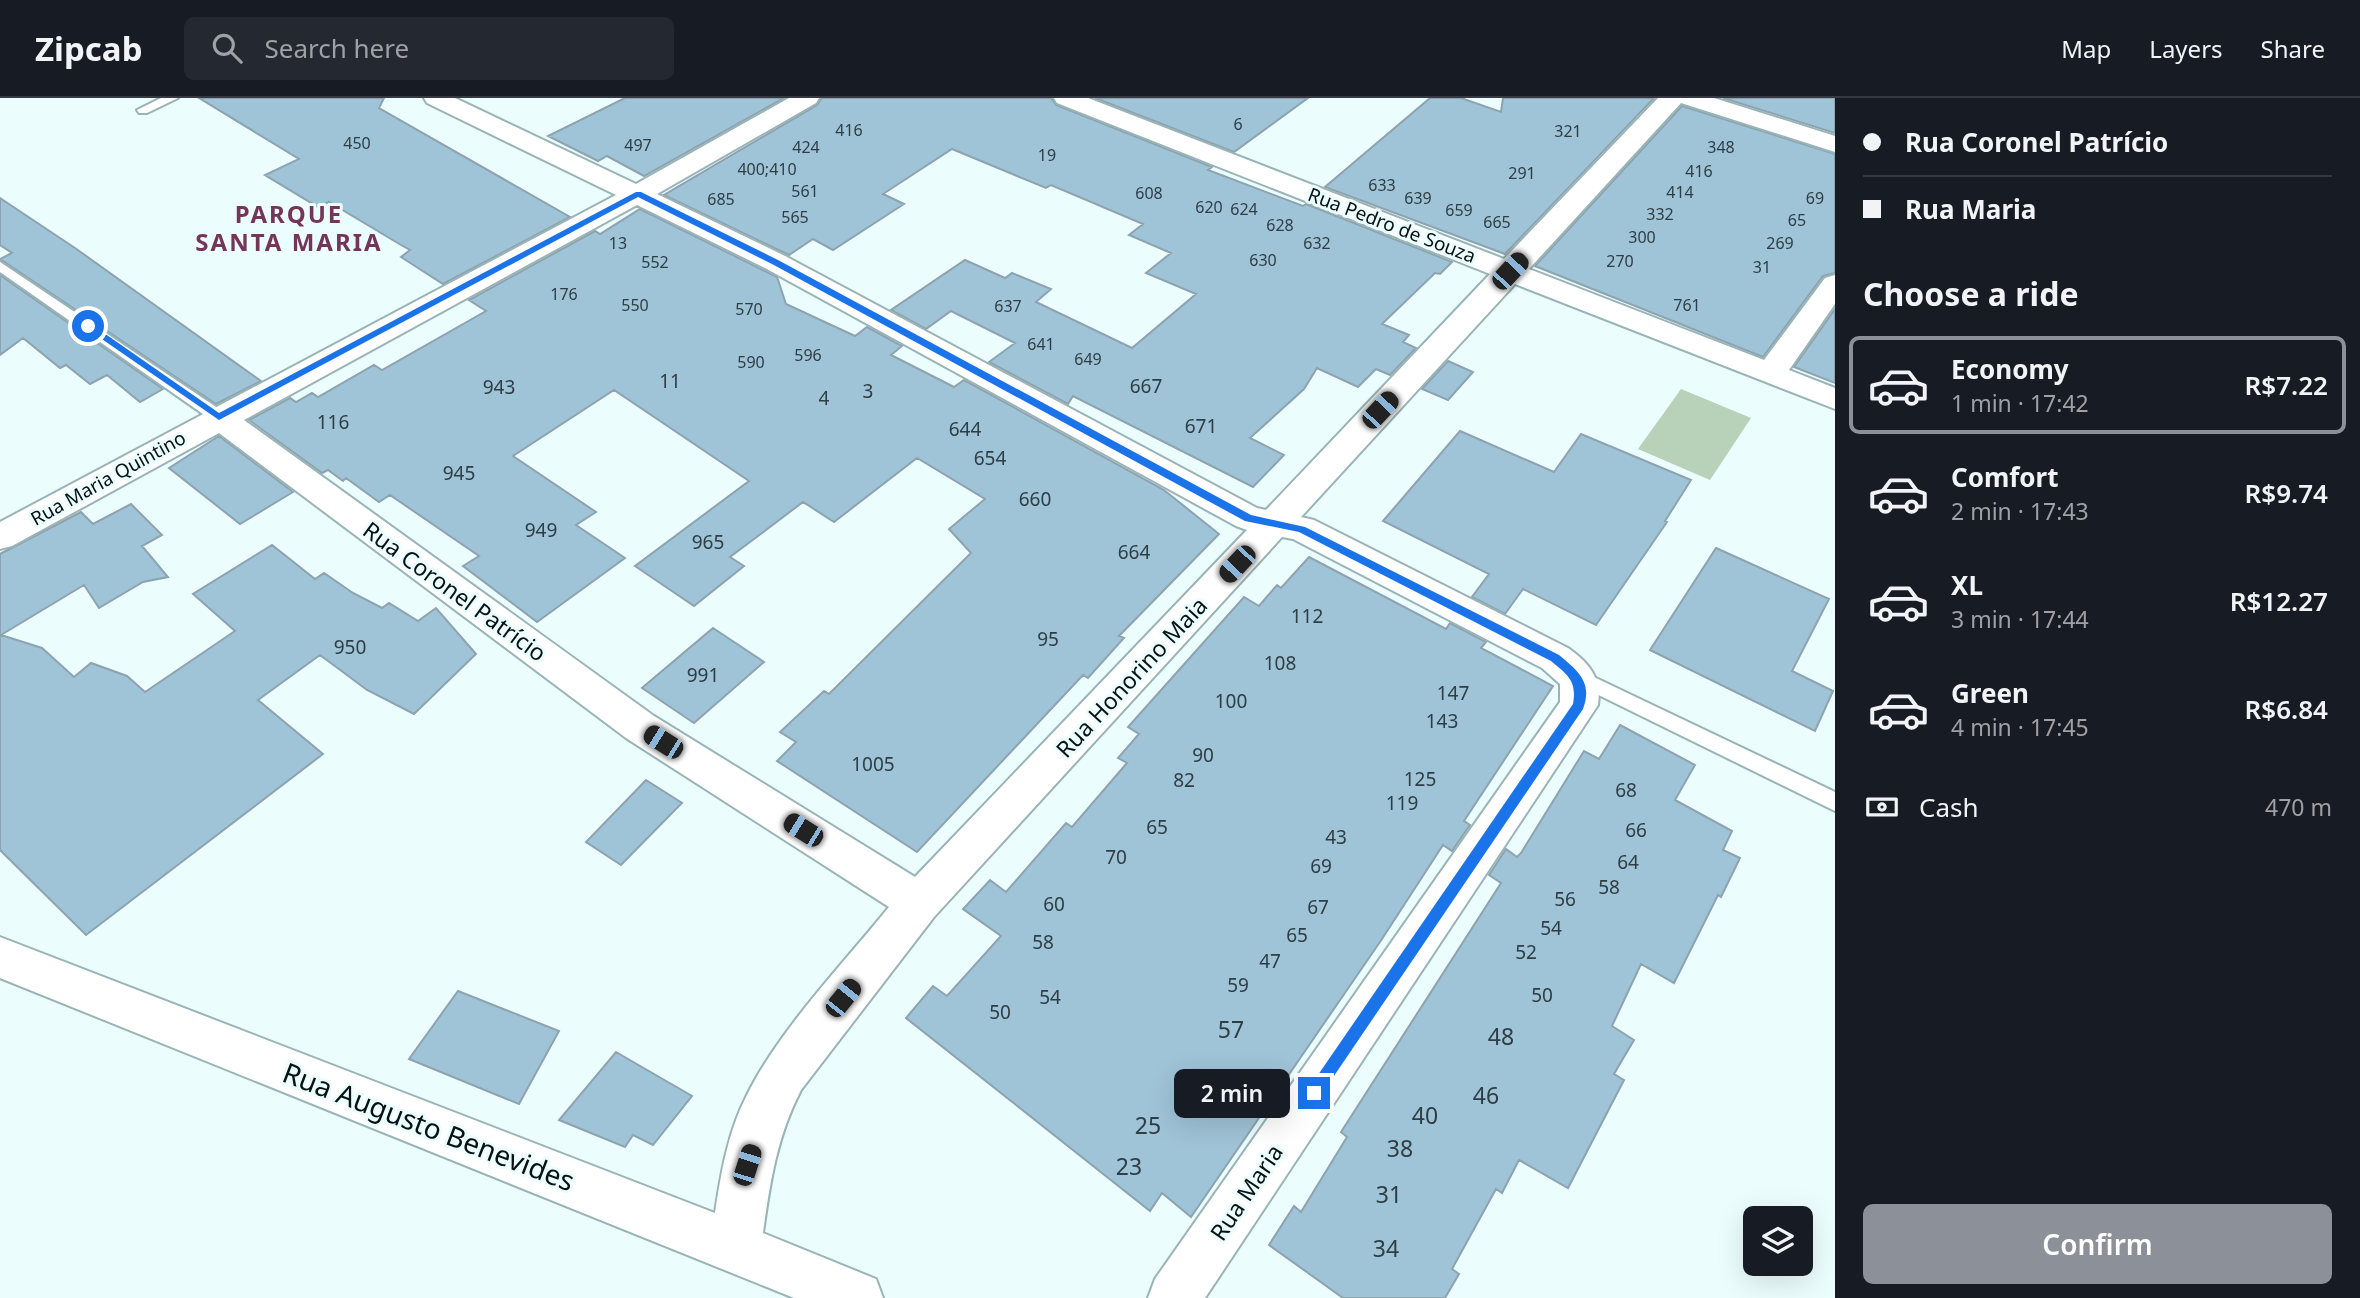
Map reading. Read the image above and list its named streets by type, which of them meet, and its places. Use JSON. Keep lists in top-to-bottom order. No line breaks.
{"streets":{"street":["Rua Pedro de Souza","Rua Maria Quintino","Rua Coronel Patrício","Rua Honorino Maia","Rua Augusto Benevides","Rua Maria"]},"crossings":[["Rua Pedro de Souza","Rua Honorino Maia"],["Rua Maria Quintino","Rua Coronel Patrício"],["Rua Coronel Patrício","Rua Honorino Maia"],["Rua Honorino Maia","Rua Augusto Benevides"]],"districts":["PARQUE SANTA MARIA"],"house_numbers":["6","416","321","450","497","424","348","19","400;410","416","291","633","561","414","608","639","69","685","620","624","659","332","565","65","665","628","300","13","632","269","630","270","552","31","176","550","761","637","570","641","596","649","590","11","667","943","3","4","116","671","644","654","945","660","949","965","664","112","95","950","108","991","147","100","143","90","1005","125","82","68","119","65","66","43","70","64","69","58","56","60","67","54","65","58","52","47","59","50","54","50","57","48","46","40","25","38","23","31","34"],"page":{"header":"Zipcab","search":"Search here","nav":["Map","Layers","Share"],"banner":["Rua Coronel Patrício","Rua Maria"],"heading":"Choose a ride","list":[{"name":"Economy","note":"1 min · 17:42","value":"R$7.22"},{"name":"Comfort","note":"2 min · 17:43","value":"R$9.74"},{"name":"XL","note":"3 min · 17:44","value":"R$12.27"},{"name":"Green","note":"4 min · 17:45","value":"R$6.84"}],"pay":["Cash","470 m"],"bubble":"2 min","buttons":"Confirm"}}
